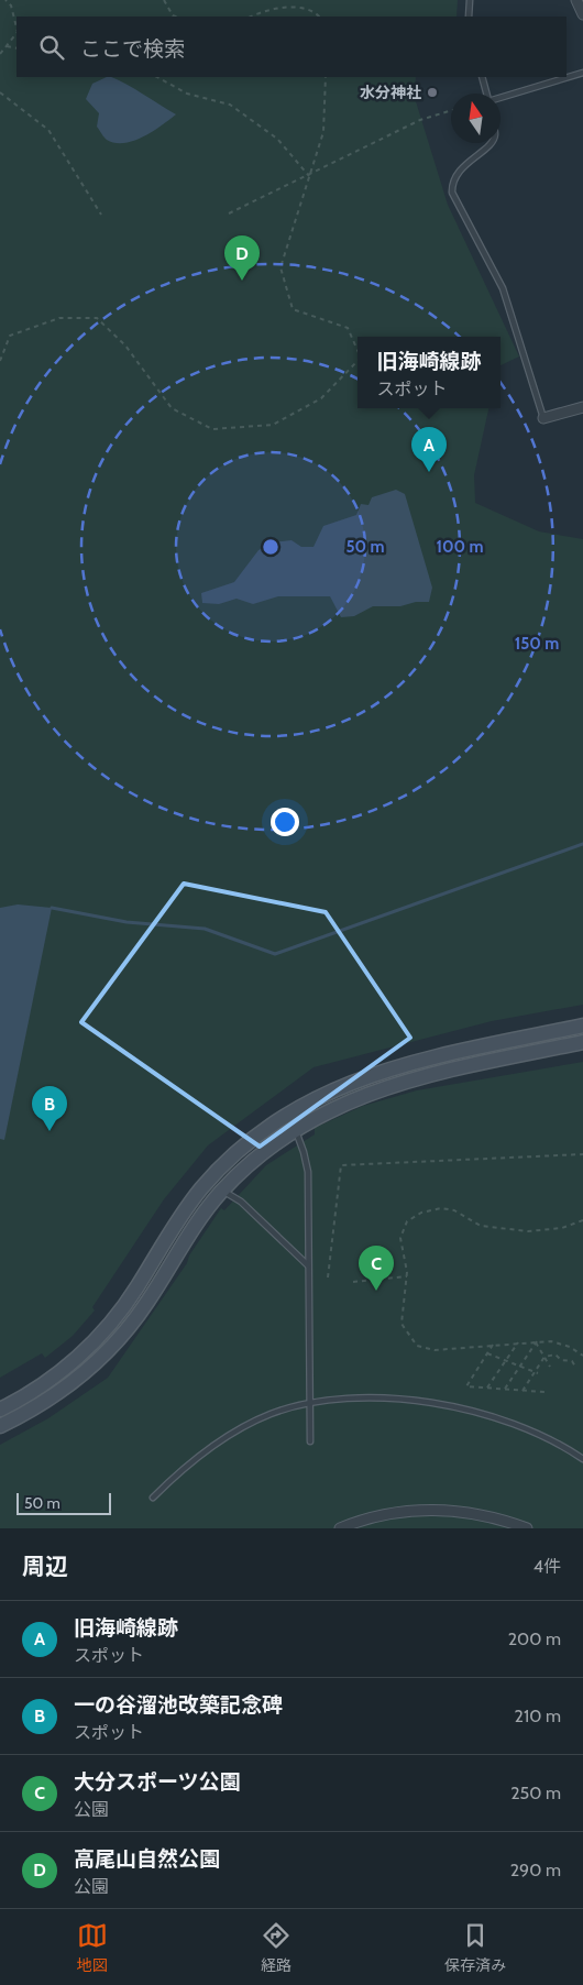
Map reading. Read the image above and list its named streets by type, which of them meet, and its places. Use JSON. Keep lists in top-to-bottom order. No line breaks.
{"places":["水分神社"],"scale_bar":"50 m","north":"top","page":{"search":"ここで検索","pins":["D","A","B","C"],"popup":["旧海崎線跡","スポット"],"scale":"50 m","heading":["周辺","4件"],"list":[{"mark":"A","name":"旧海崎線跡","note":"スポット","value":"200 m"},{"mark":"B","name":"一の谷溜池改築記念碑","note":"スポット","value":"210 m"},{"mark":"C","name":"大分スポーツ公園","note":"公園","value":"250 m"},{"mark":"D","name":"高尾山自然公園","note":"公園","value":"290 m"}],"nav":["地図","経路","保存済み"]},"rings":["50 m","100 m","150 m"]}
